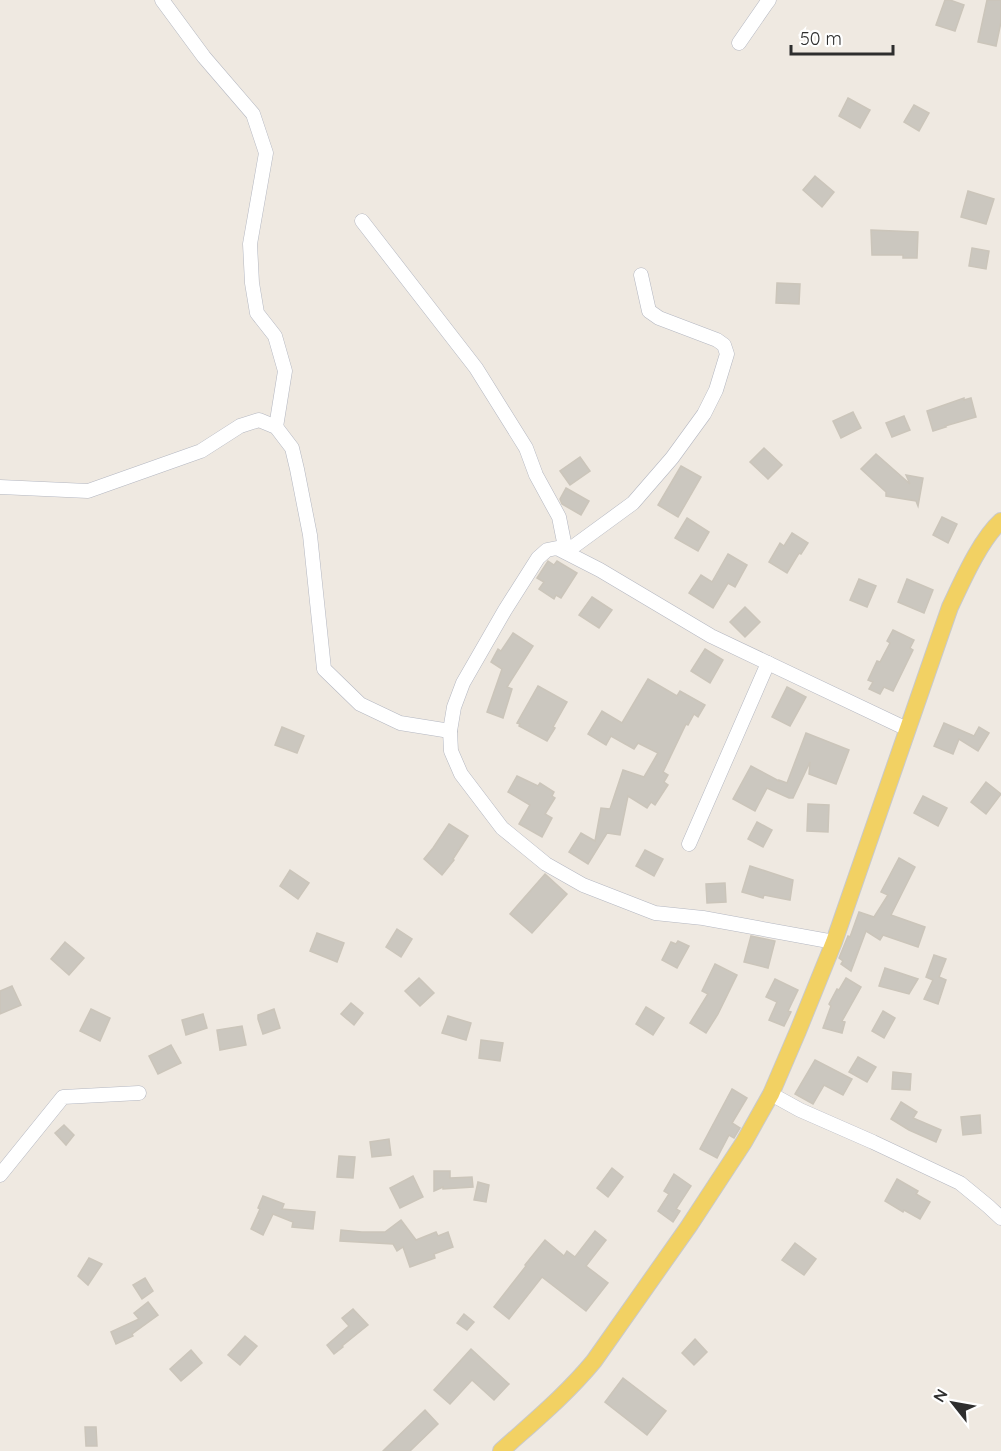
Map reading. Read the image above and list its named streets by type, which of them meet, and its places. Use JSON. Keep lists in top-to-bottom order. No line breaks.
{"scale_bar":"50 m","north":"top left"}
